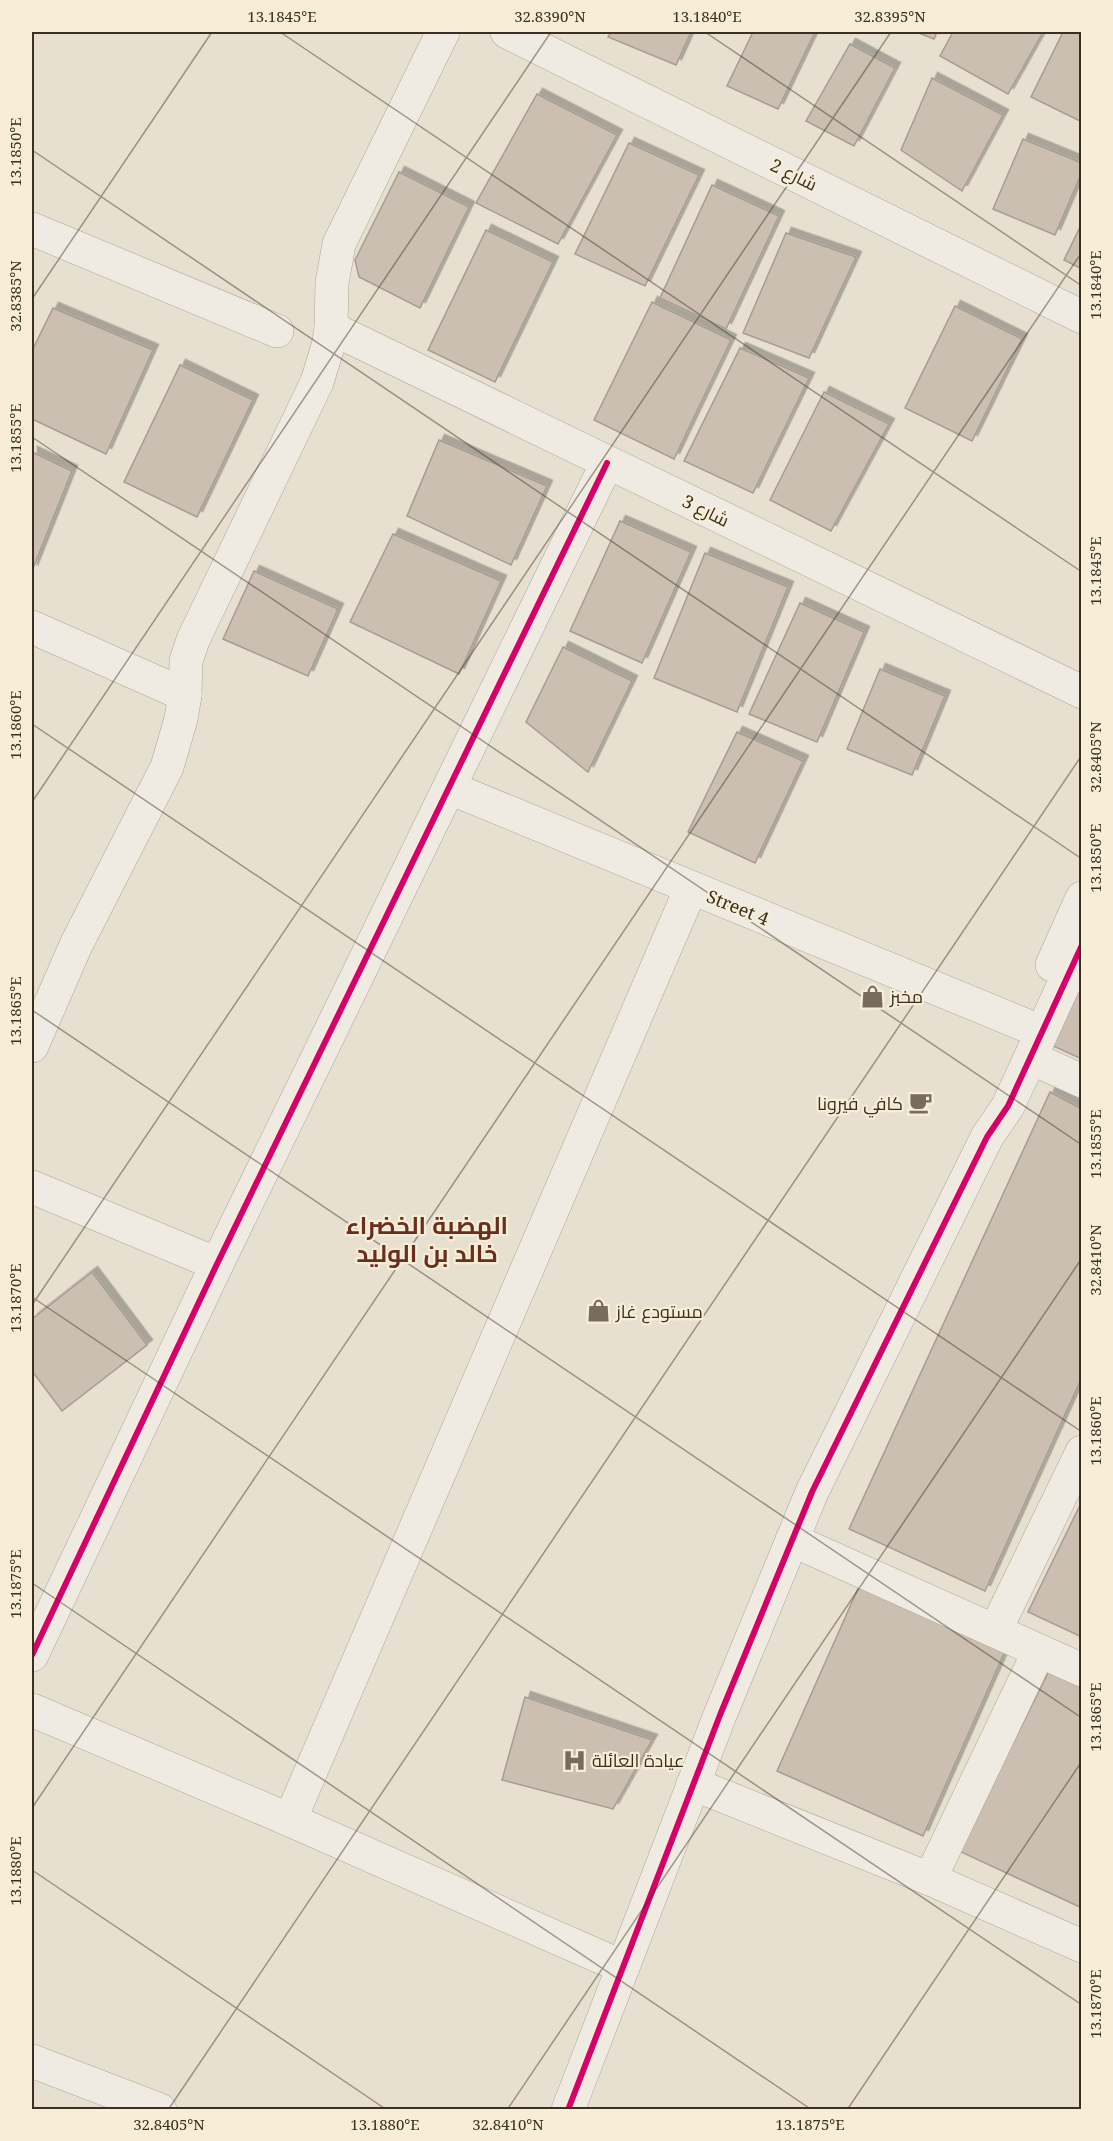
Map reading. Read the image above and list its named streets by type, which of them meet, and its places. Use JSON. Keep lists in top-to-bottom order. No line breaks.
{"streets":{"street":["شارع 2","شارع 3","Street 4"]},"districts":["الهضبة الخضراء خالد بن الوليد"],"places":{"shop":["مخبز","مستودع غاز"],"cafe":["كافي فيرونا"],"hospital":["عيادة العائلة"]},"coordinates":["13.1845°E","32.8390°N","13.1840°E","32.8395°N","13.1850°E","32.8385°N","13.1855°E","13.1860°E","32.8405°N","13.1865°E","32.8410°N","13.1870°E","13.1875°E","13.1880°E"]}
